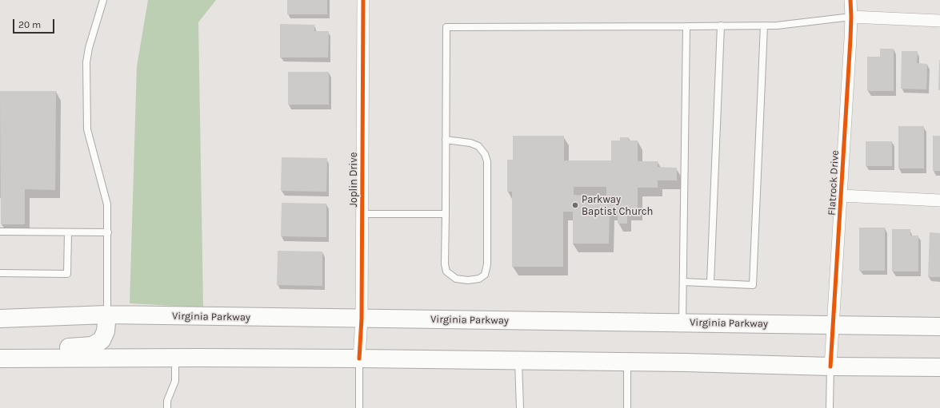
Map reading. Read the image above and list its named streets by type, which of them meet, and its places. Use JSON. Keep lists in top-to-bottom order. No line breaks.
{"streets":{"main road":["Virginia Parkway"],"street":["Joplin Drive","Flatrock Drive"]},"crossings":[["Joplin Drive","Virginia Parkway"],["Flatrock Drive","Virginia Parkway"]],"places":["Parkway Baptist Church"],"scale_bar":"20 m"}
